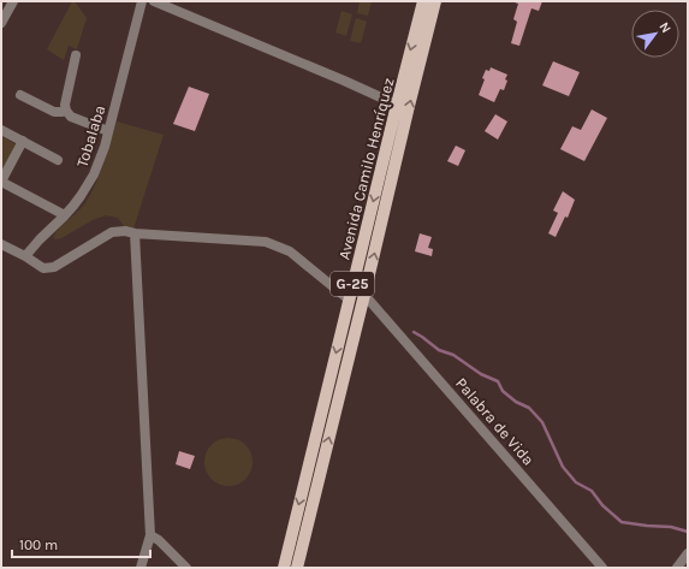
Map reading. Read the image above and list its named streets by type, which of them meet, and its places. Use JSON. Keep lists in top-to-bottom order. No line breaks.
{"streets":{"main road":["Avenida Camilo Henríquez","G-25"],"street":["Tobalaba","Palabra de Vida"]},"crossings":[["Avenida Camilo Henríquez","Palabra de Vida"]],"scale_bar":"100 m","north":"top right"}
